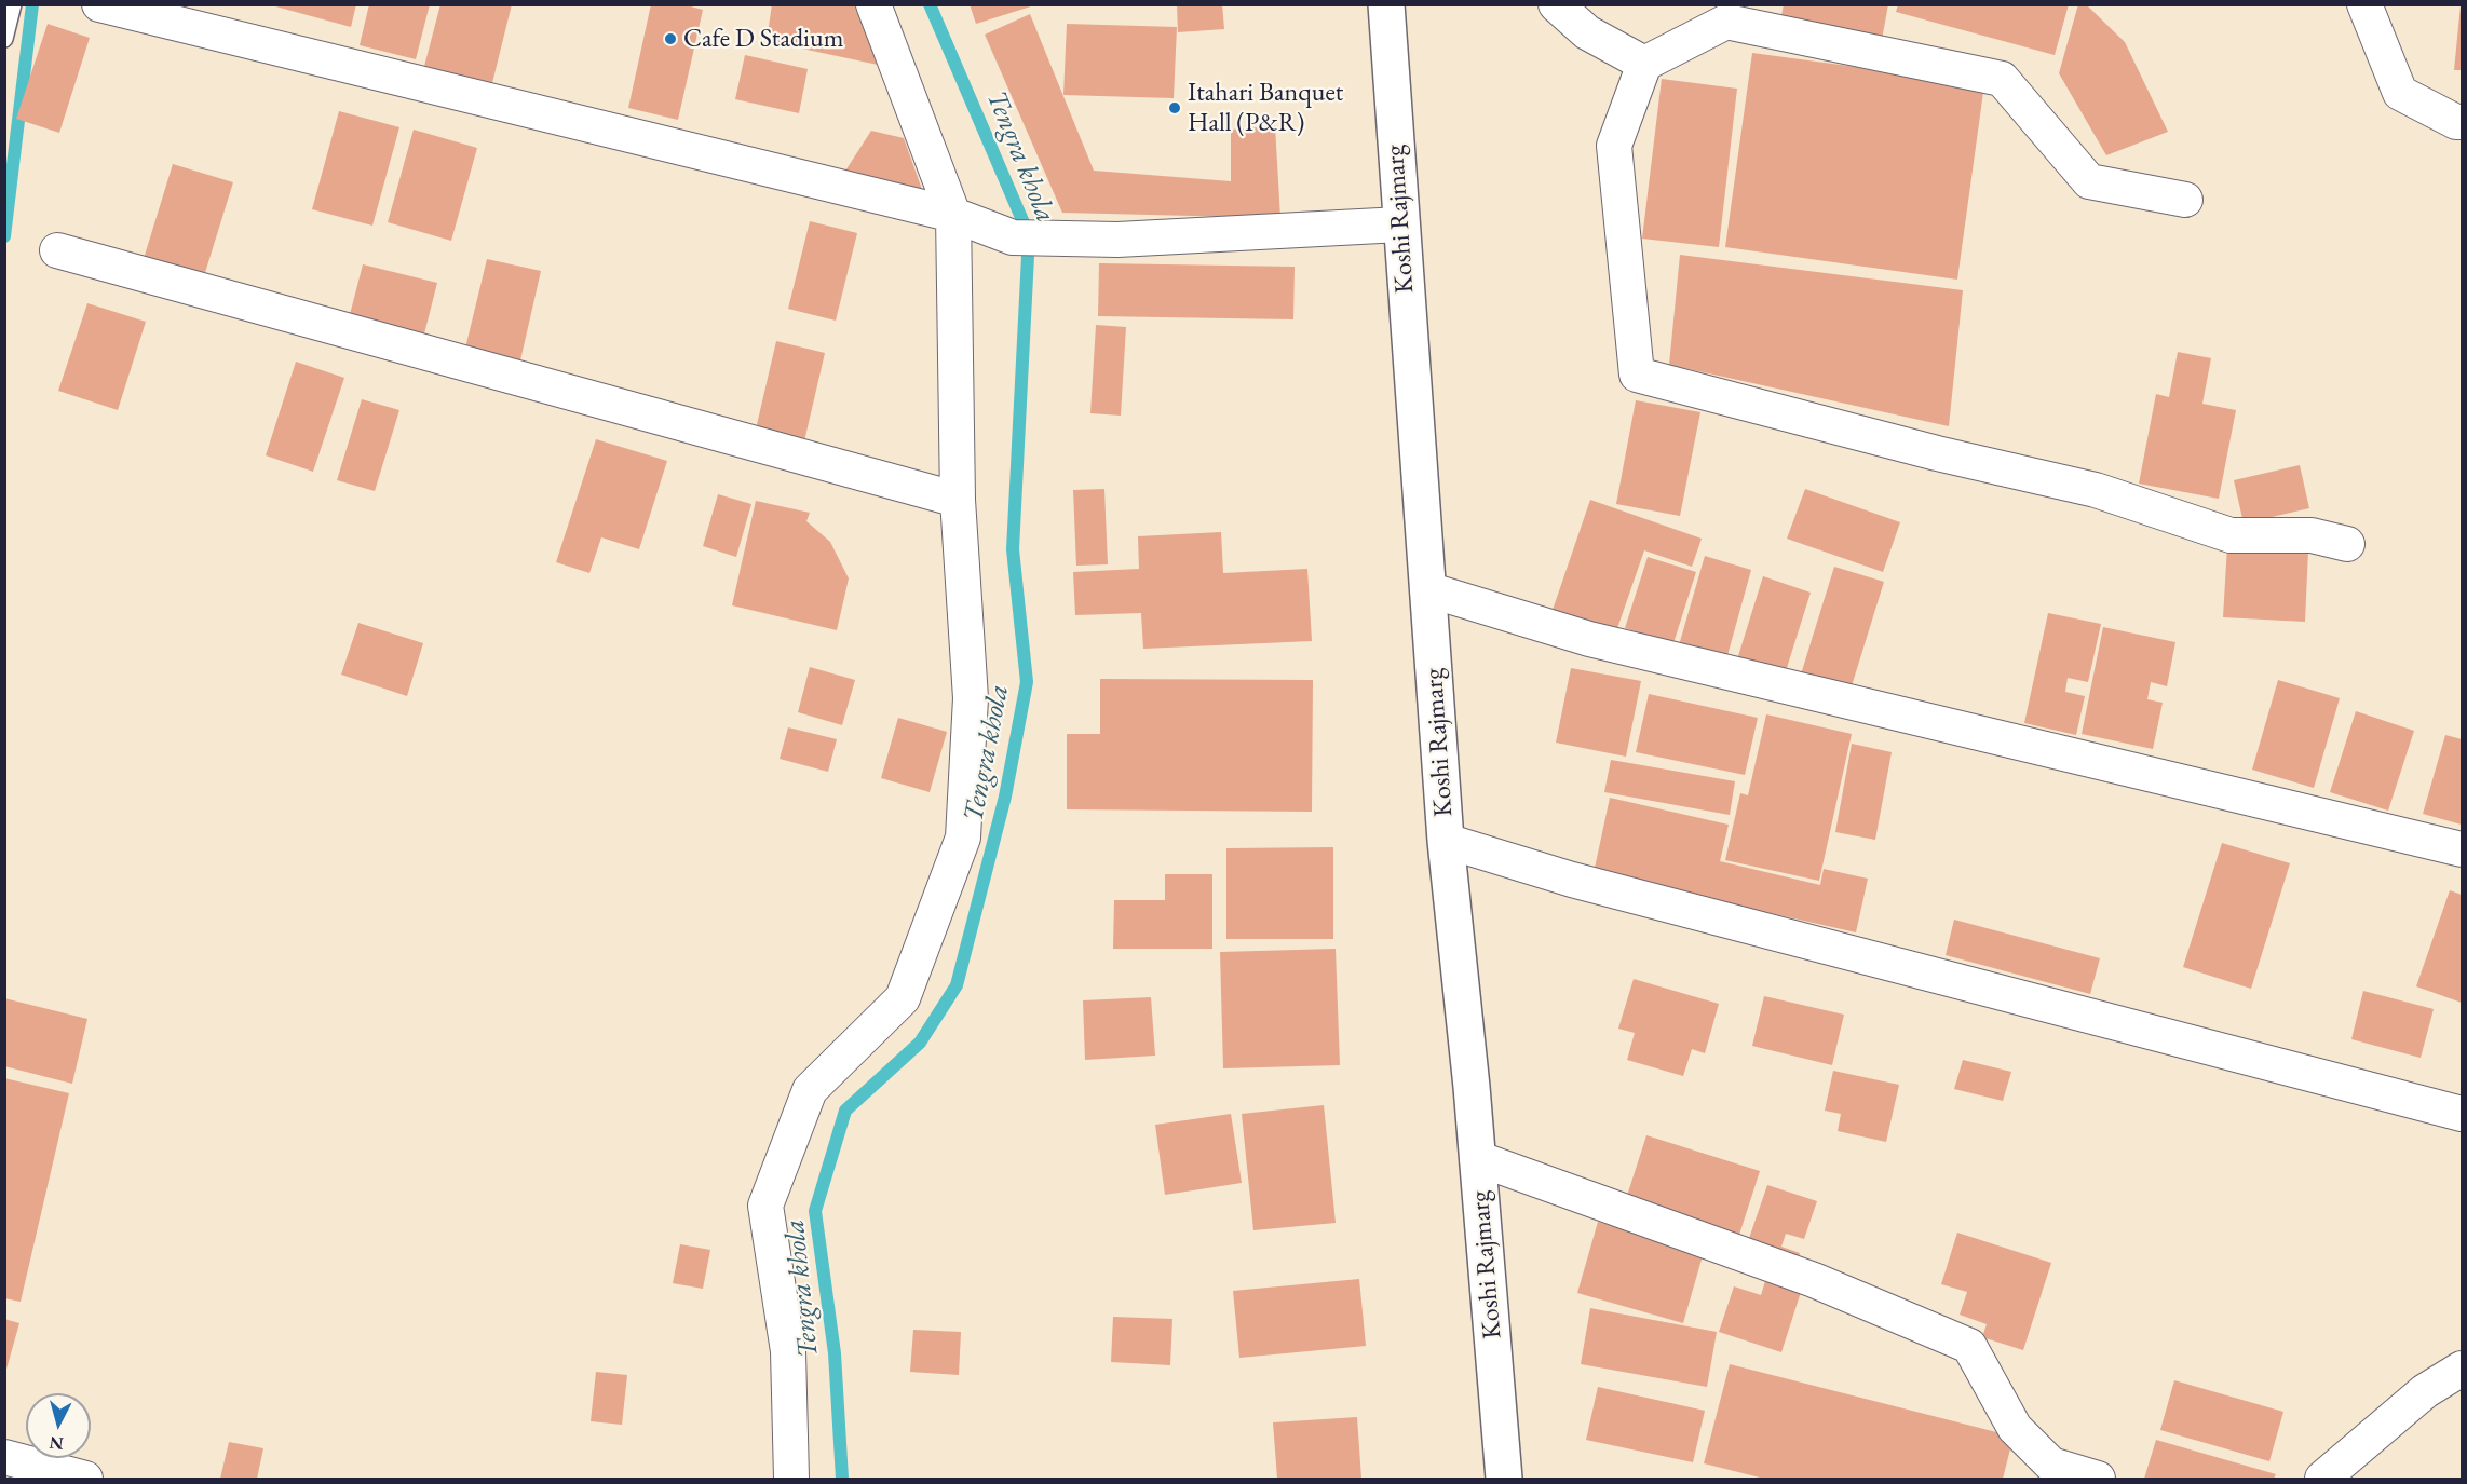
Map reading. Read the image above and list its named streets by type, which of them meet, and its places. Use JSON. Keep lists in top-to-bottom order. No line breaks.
{"streets":{"main road":["Koshi Rajmarg"]},"water":["Tengra khola"],"places":["Cafe D Stadium","Itahari Banquet Hall (P&R)"],"north":"bottom"}
